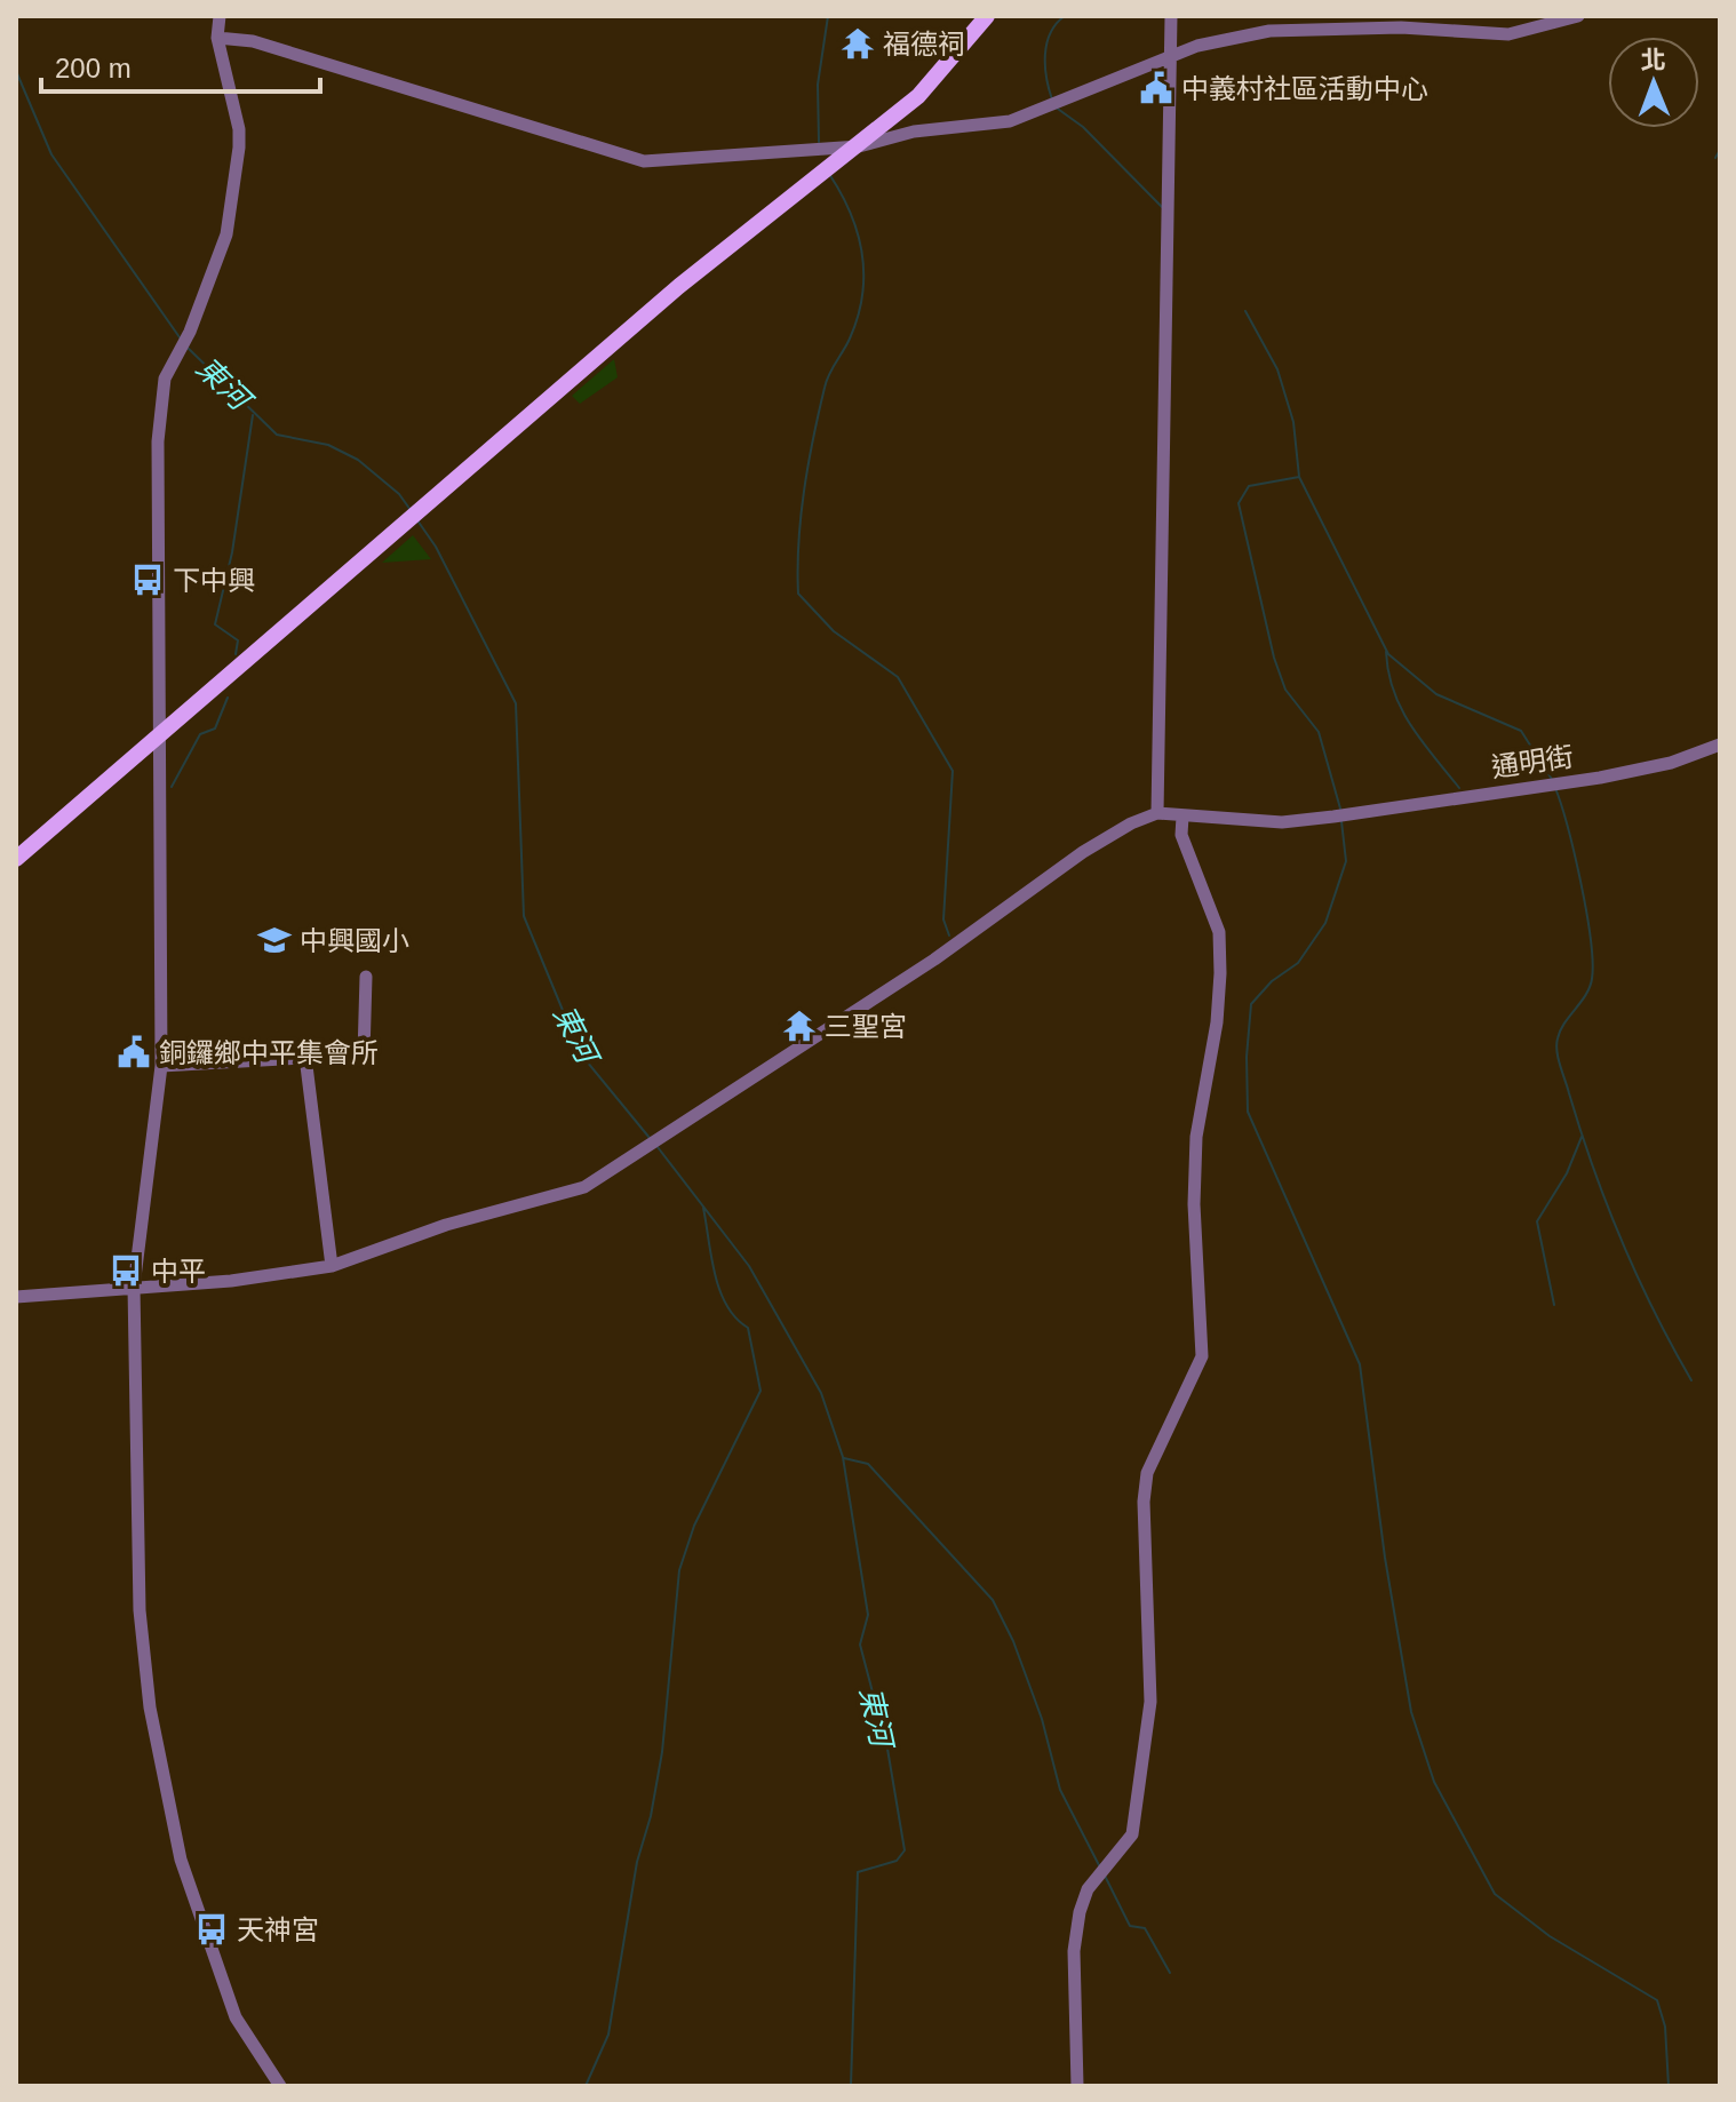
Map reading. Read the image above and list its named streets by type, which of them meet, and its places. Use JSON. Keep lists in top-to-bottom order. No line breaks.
{"streets":{"street":["通明街"]},"water":["東河"],"places":{"temple":["福德祠","三聖宮"],"public building":["中義村社區活動中心","銅鑼鄉中平集會所"],"bus stop":["下中興","中平","天神宮"],"school or university":["中興國小"]},"scale_bar":"200 m","north":"top"}
